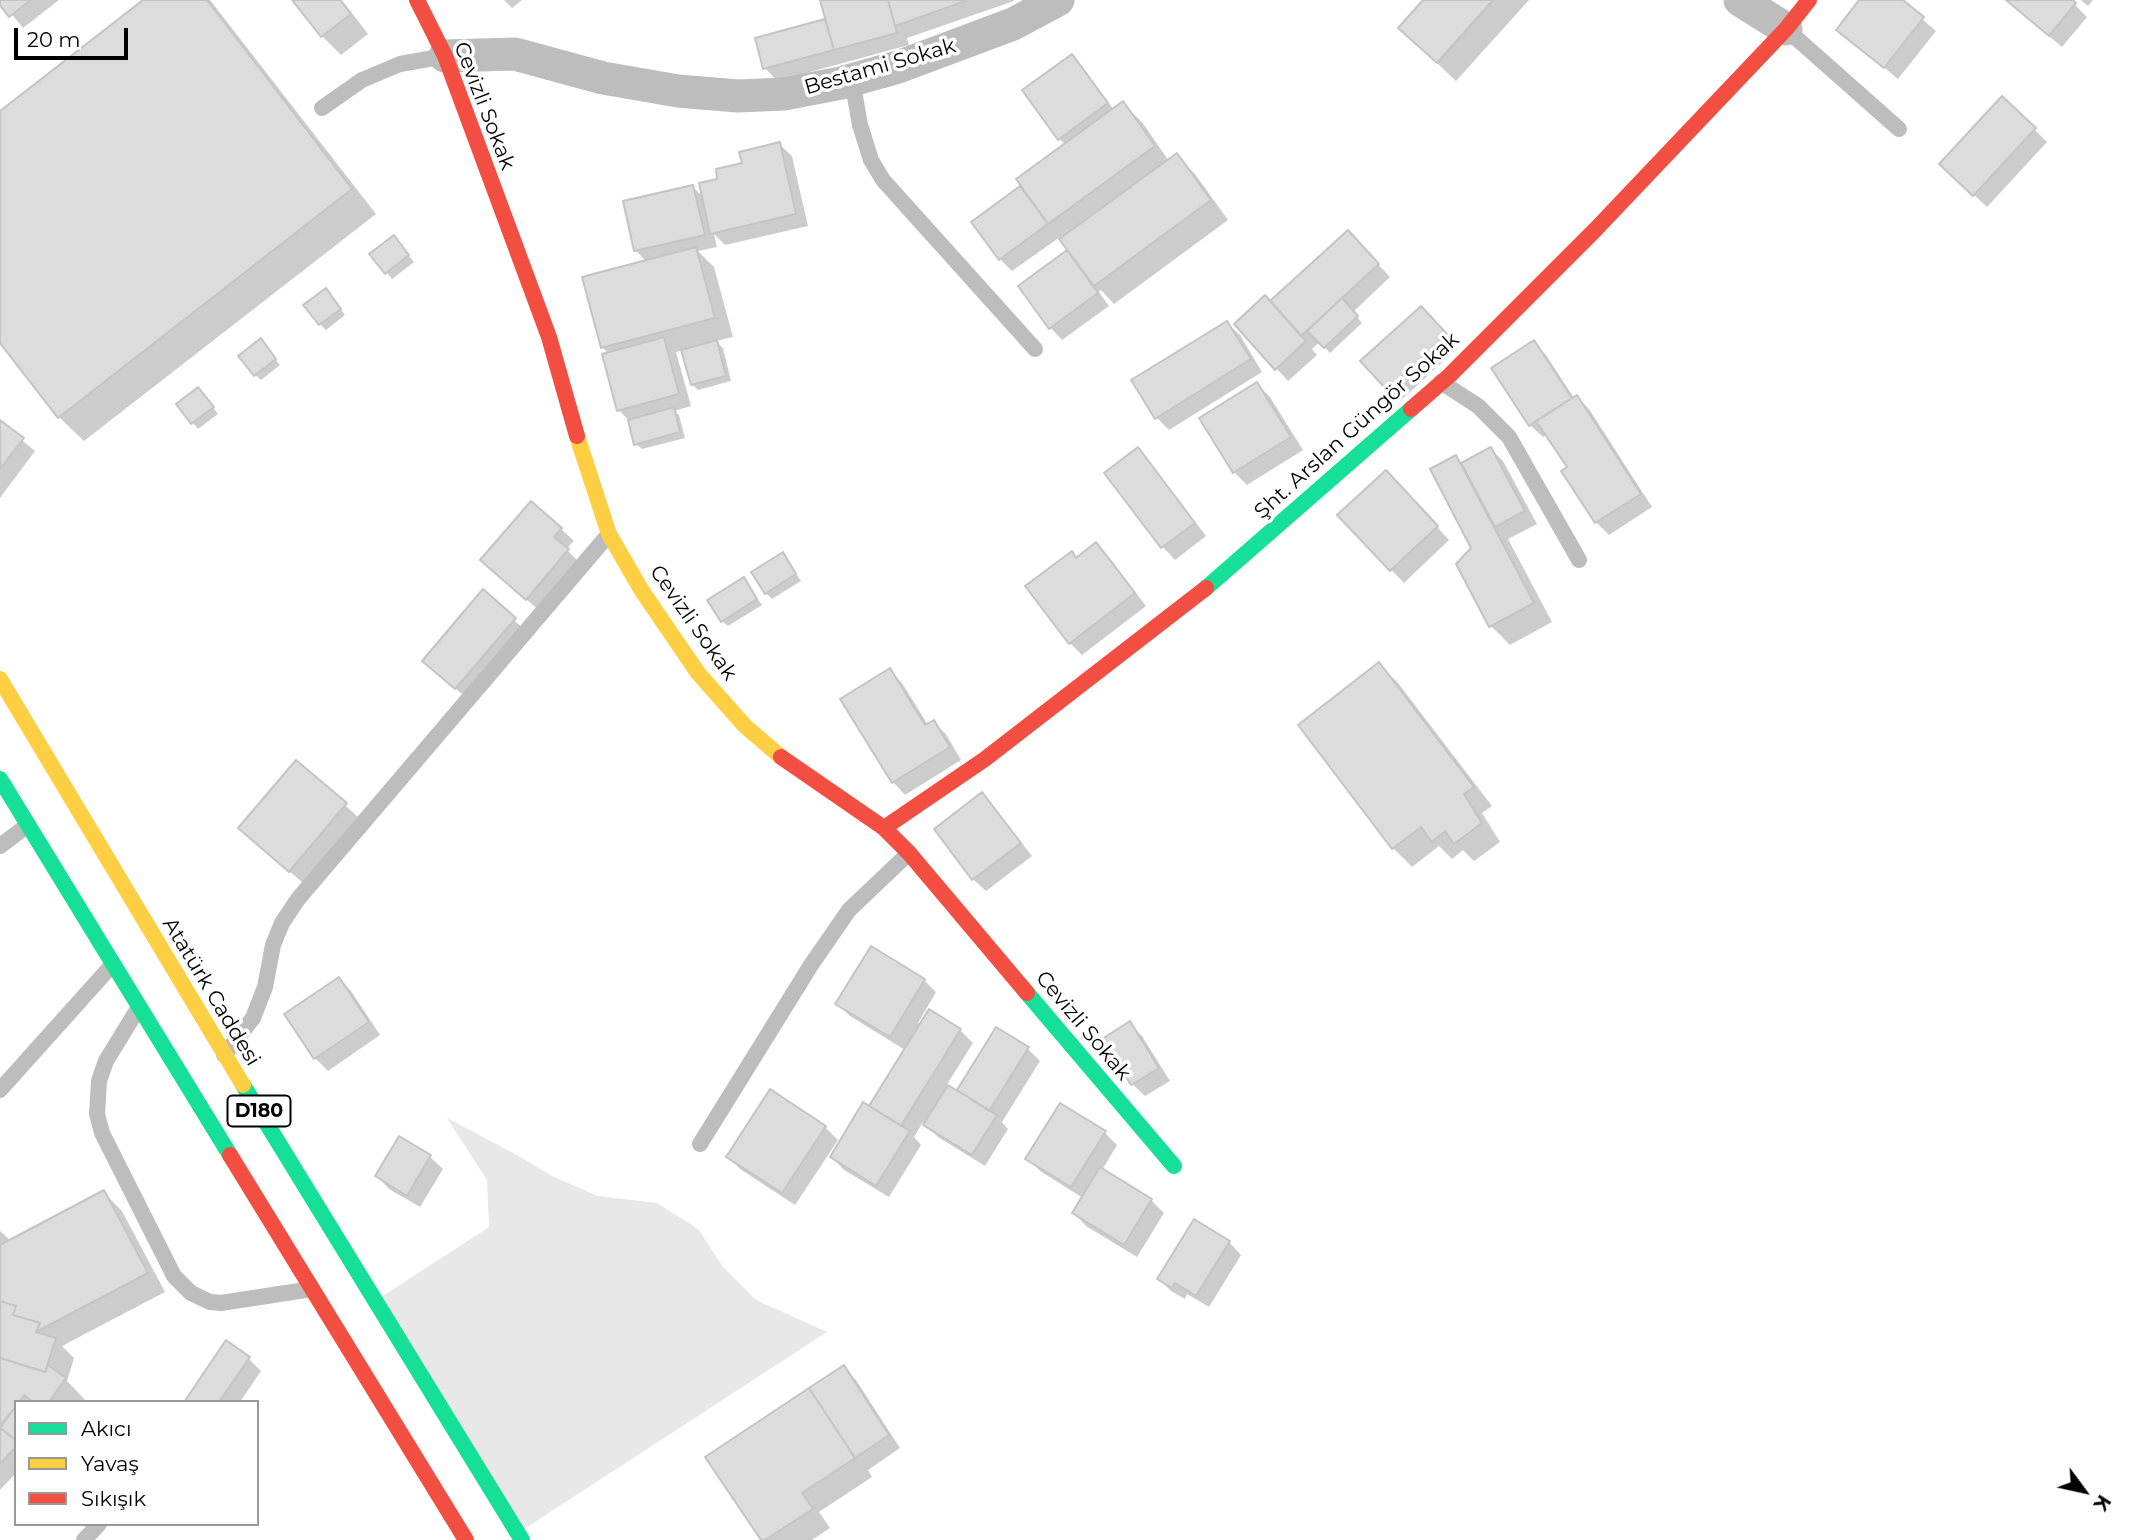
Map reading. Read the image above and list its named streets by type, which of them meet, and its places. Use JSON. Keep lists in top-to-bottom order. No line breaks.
{"streets":{"main road":["Cevizli Sokak","Şht. Arslan Güngör Sokak","Atatürk Caddesi","D180"],"street":["Bestami Sokak"]},"crossings":[["Bestami Sokak","Cevizli Sokak"],["Cevizli Sokak","Şht. Arslan Güngör Sokak"]],"legend":["Akıcı","Yavaş","Sıkışık"],"scale_bar":"20 m","north":"bottom right"}
